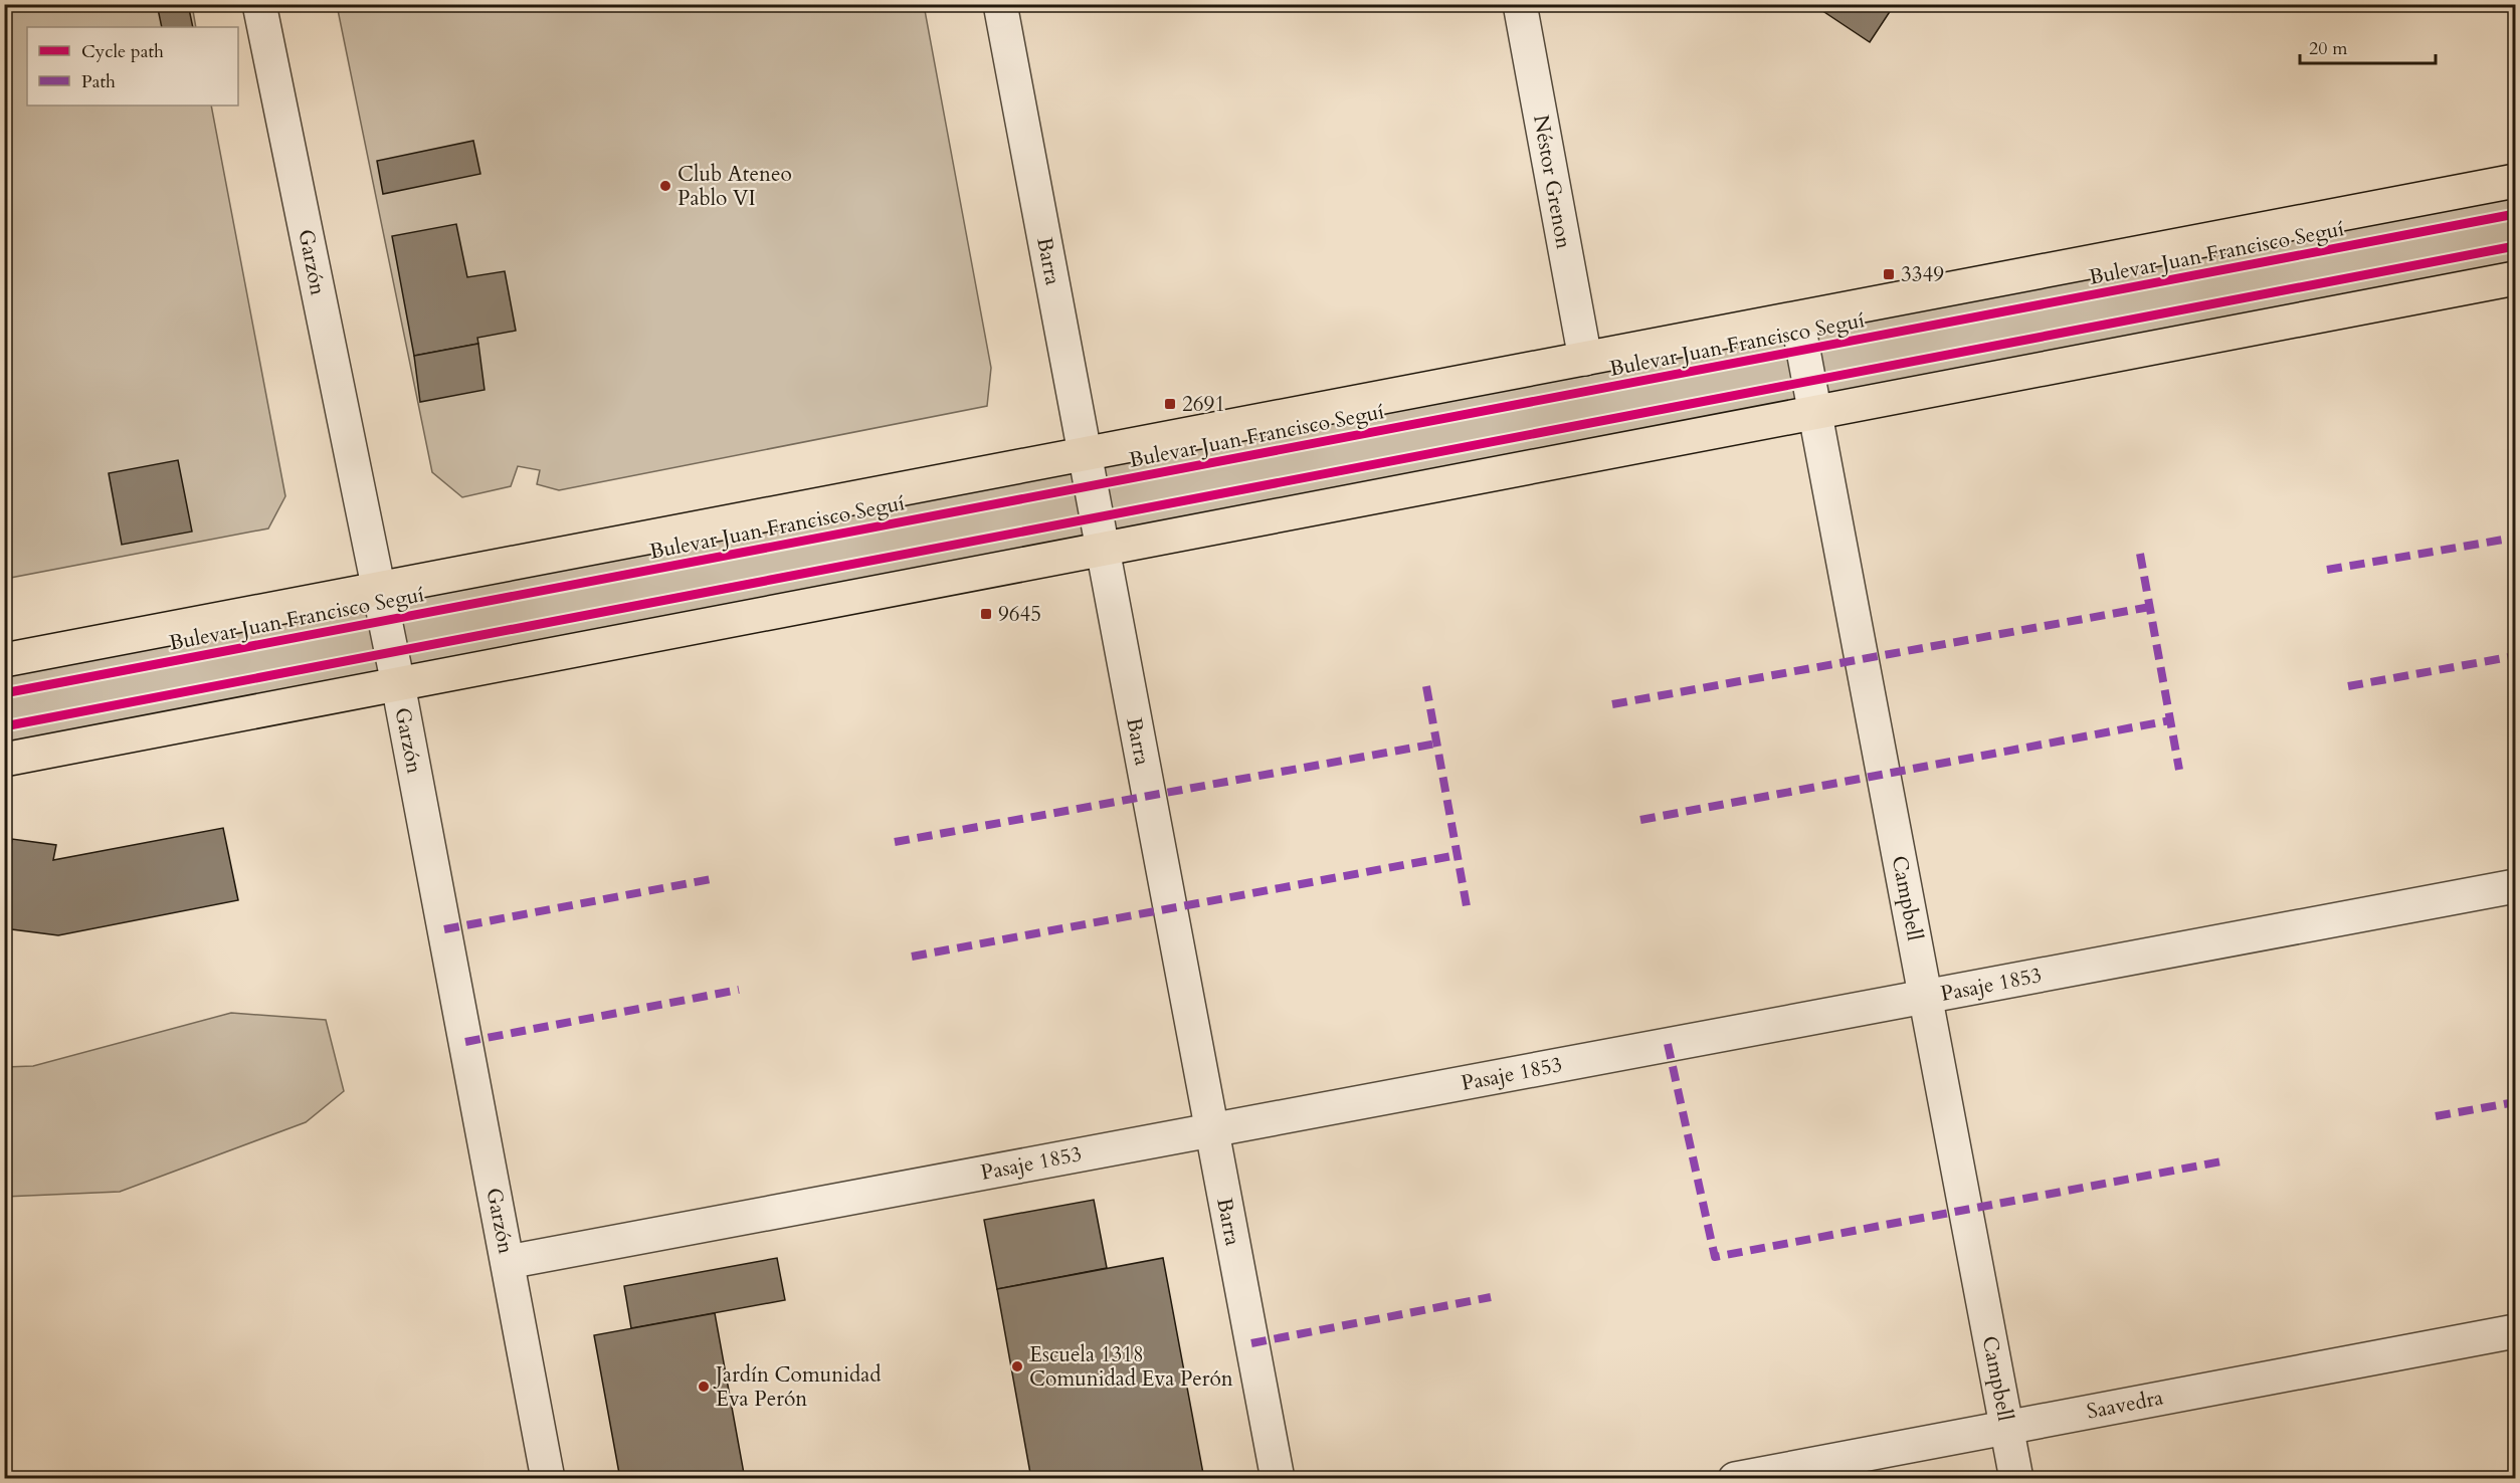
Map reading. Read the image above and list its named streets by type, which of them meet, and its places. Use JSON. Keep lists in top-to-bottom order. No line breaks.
{"streets":{"main road":["Bulevar Juan Francisco Seguí"],"street":["Néstor Grenon","Barra","Garzón","Campbell","Pasaje 1853","Saavedra"]},"crossings":[["Néstor Grenon","Bulevar Juan Francisco Seguí"],["Bulevar Juan Francisco Seguí","Barra"],["Bulevar Juan Francisco Seguí","Garzón"],["Bulevar Juan Francisco Seguí","Campbell"],["Barra","Pasaje 1853"],["Garzón","Pasaje 1853"],["Campbell","Pasaje 1853"],["Campbell","Saavedra"]],"places":{"other":["Club Ateneo Pablo VI","Escuela 1318 Comunidad Eva Perón","Jardín Comunidad Eva Perón"],"transit":["3349","2691","9645"]},"legend":["Cycle path","Path"],"scale_bar":"20 m"}
